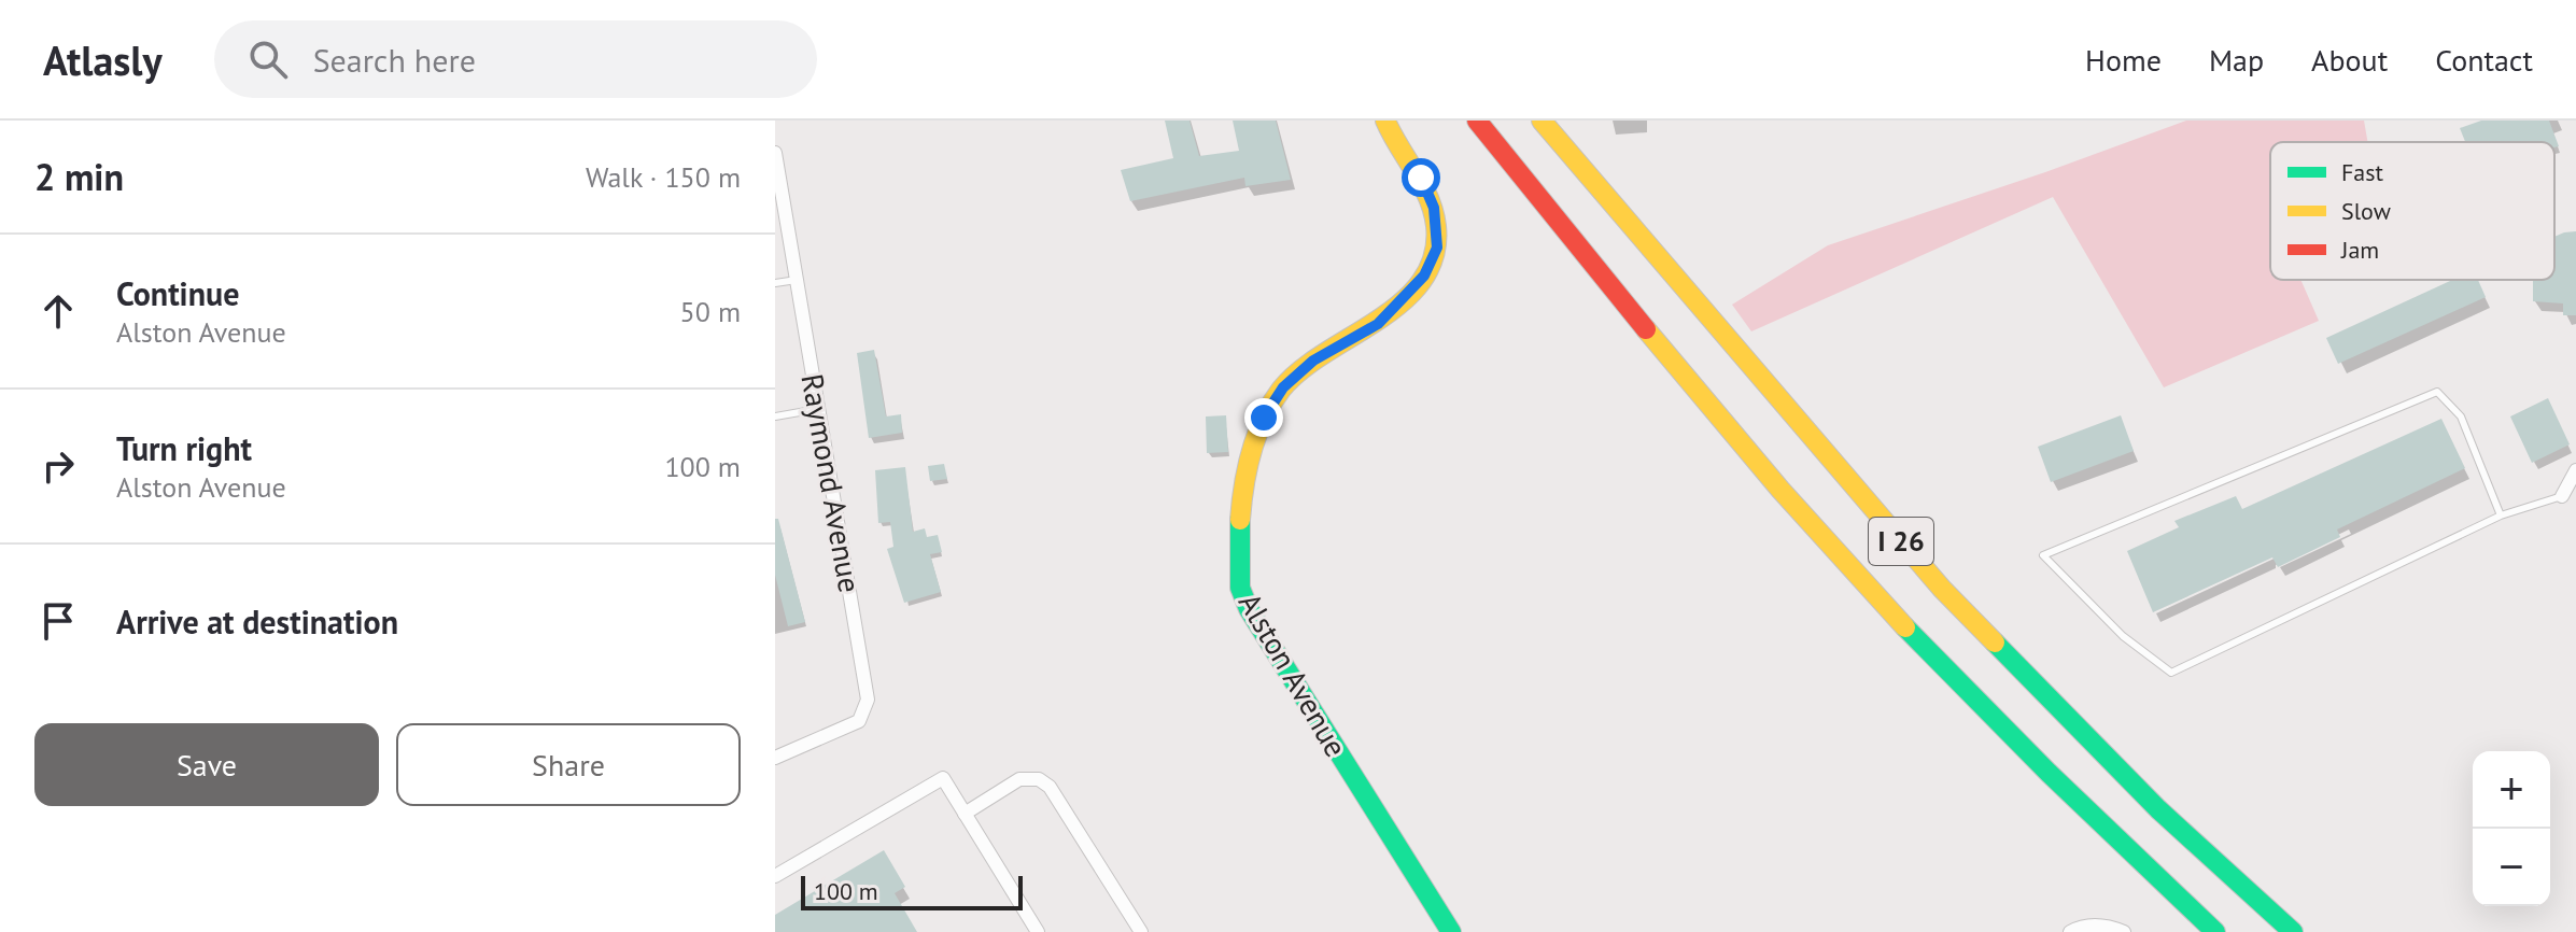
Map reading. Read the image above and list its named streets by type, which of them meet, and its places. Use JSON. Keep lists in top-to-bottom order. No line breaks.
{"streets":{"main road":["I 26","Alston Avenue"],"street":["Raymond Avenue"]},"legend":["Fast","Slow","Jam"],"scale_bar":"100 m","page":{"header":"Atlasly","search":"Search here","nav":["Home","Map","About","Contact"],"heading":["2 min","Walk · 150 m"],"list":[["Continue","Alston Avenue","50 m"],["Turn right","Alston Avenue","100 m"],"Arrive at destination"],"buttons":["Save","Share"],"map_buttons":["+","−"],"scale":"100 m"}}
